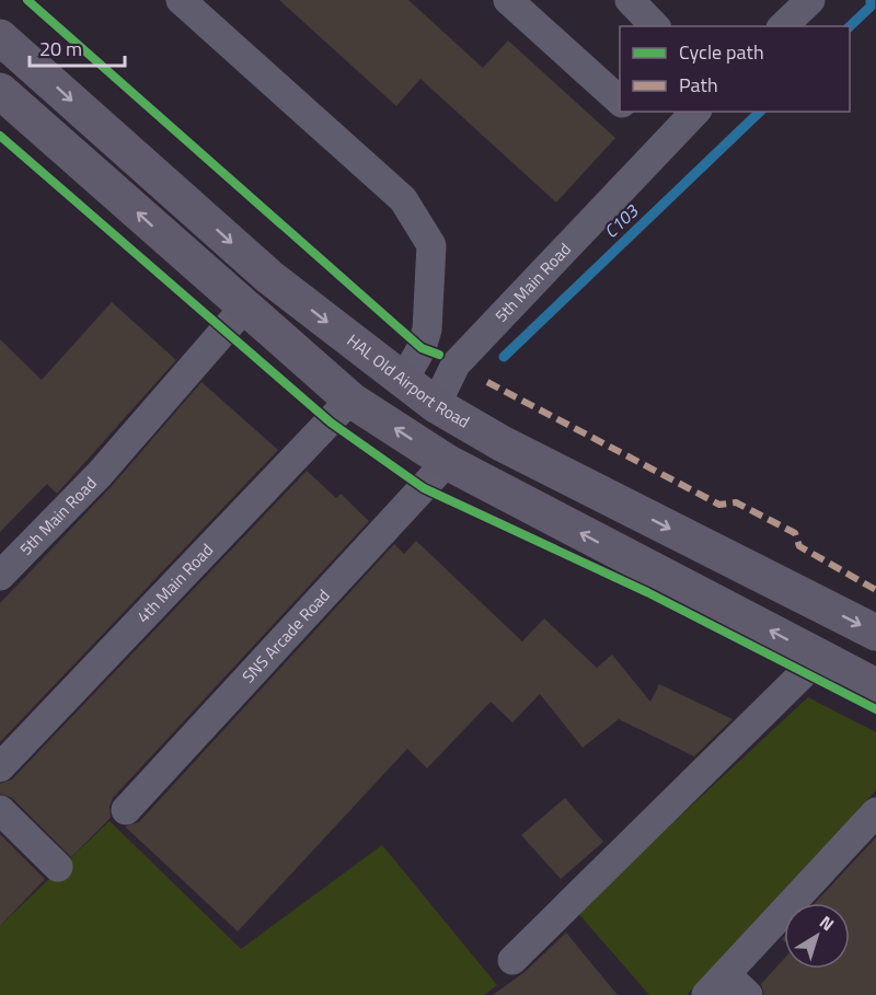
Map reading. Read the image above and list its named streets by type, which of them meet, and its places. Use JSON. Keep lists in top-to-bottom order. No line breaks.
{"streets":{"main road":["HAL Old Airport Road"],"street":["5th Main Road","4th Main Road","SNS Arcade Road"]},"crossings":[["5th Main Road","HAL Old Airport Road"]],"water":["C103"],"legend":["Cycle path","Path"],"scale_bar":"20 m","north":"top right"}
